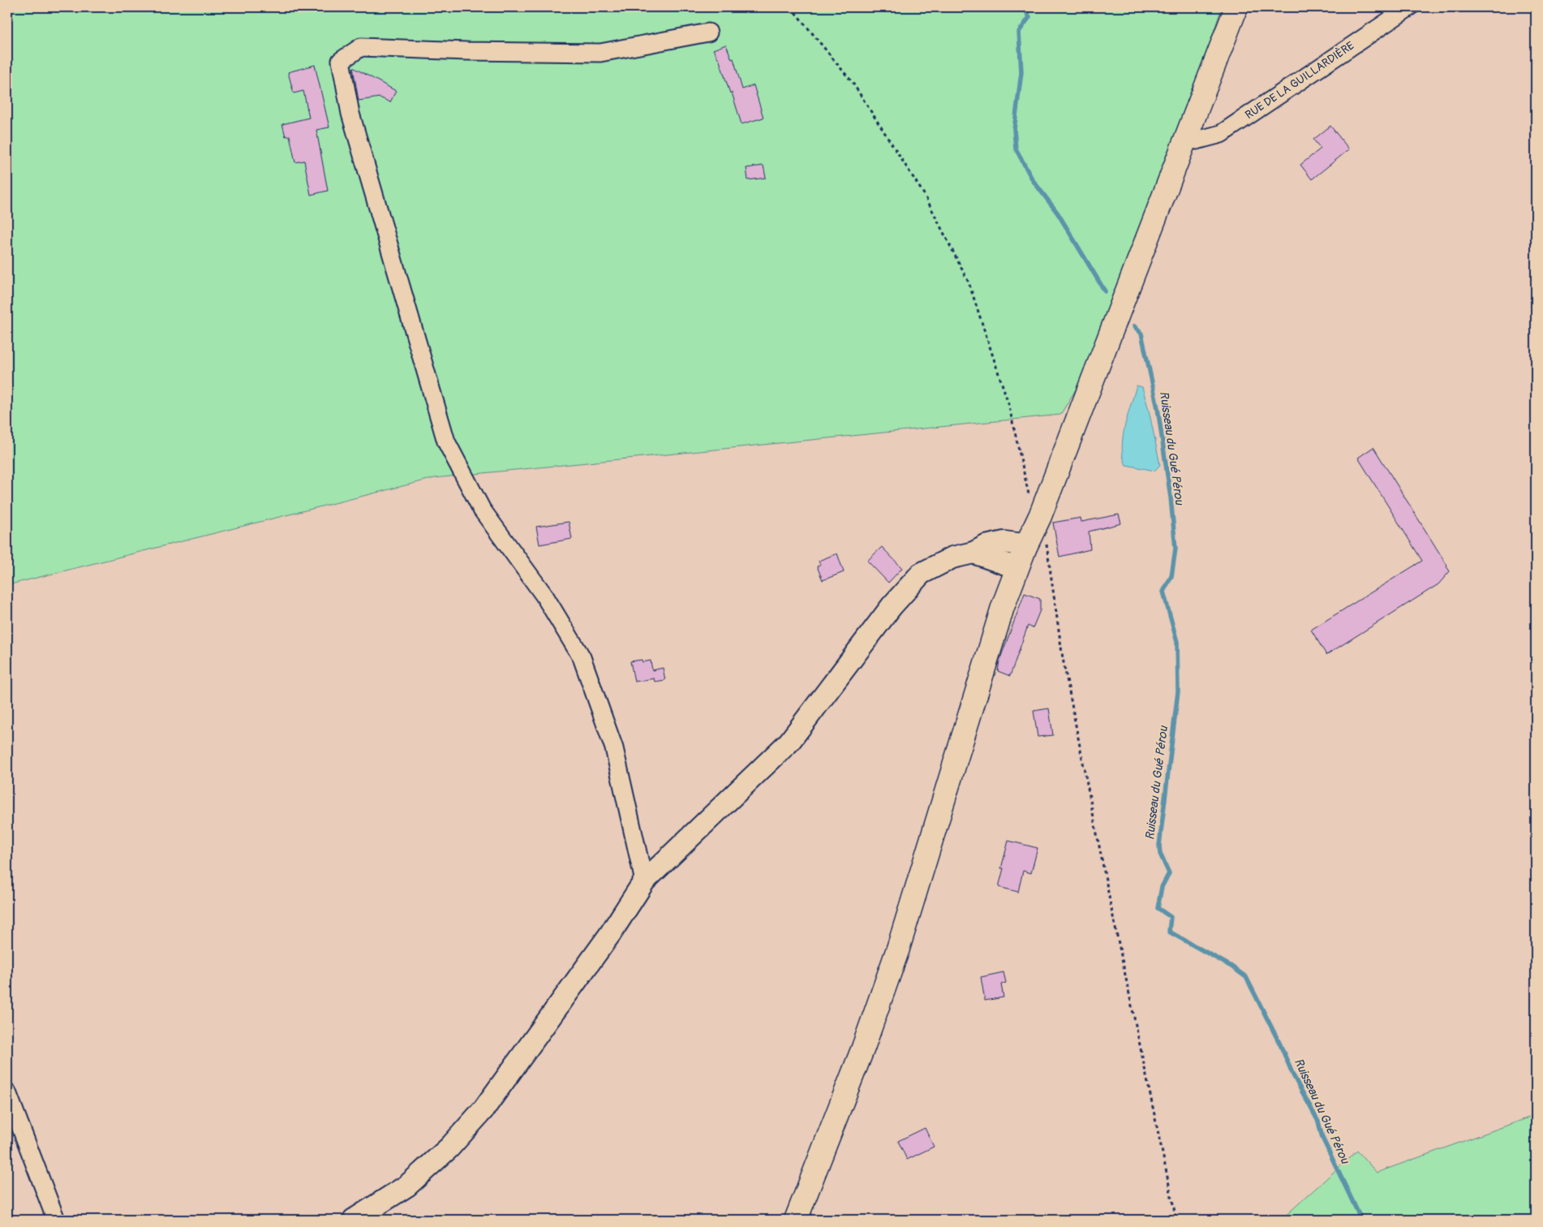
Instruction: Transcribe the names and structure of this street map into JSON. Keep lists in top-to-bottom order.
{
  "streets": {
    "street": ["RUE DE LA GUILLARDIÈRE"]
  },
  "water": ["Ruisseau du Gué Pérou"]
}
